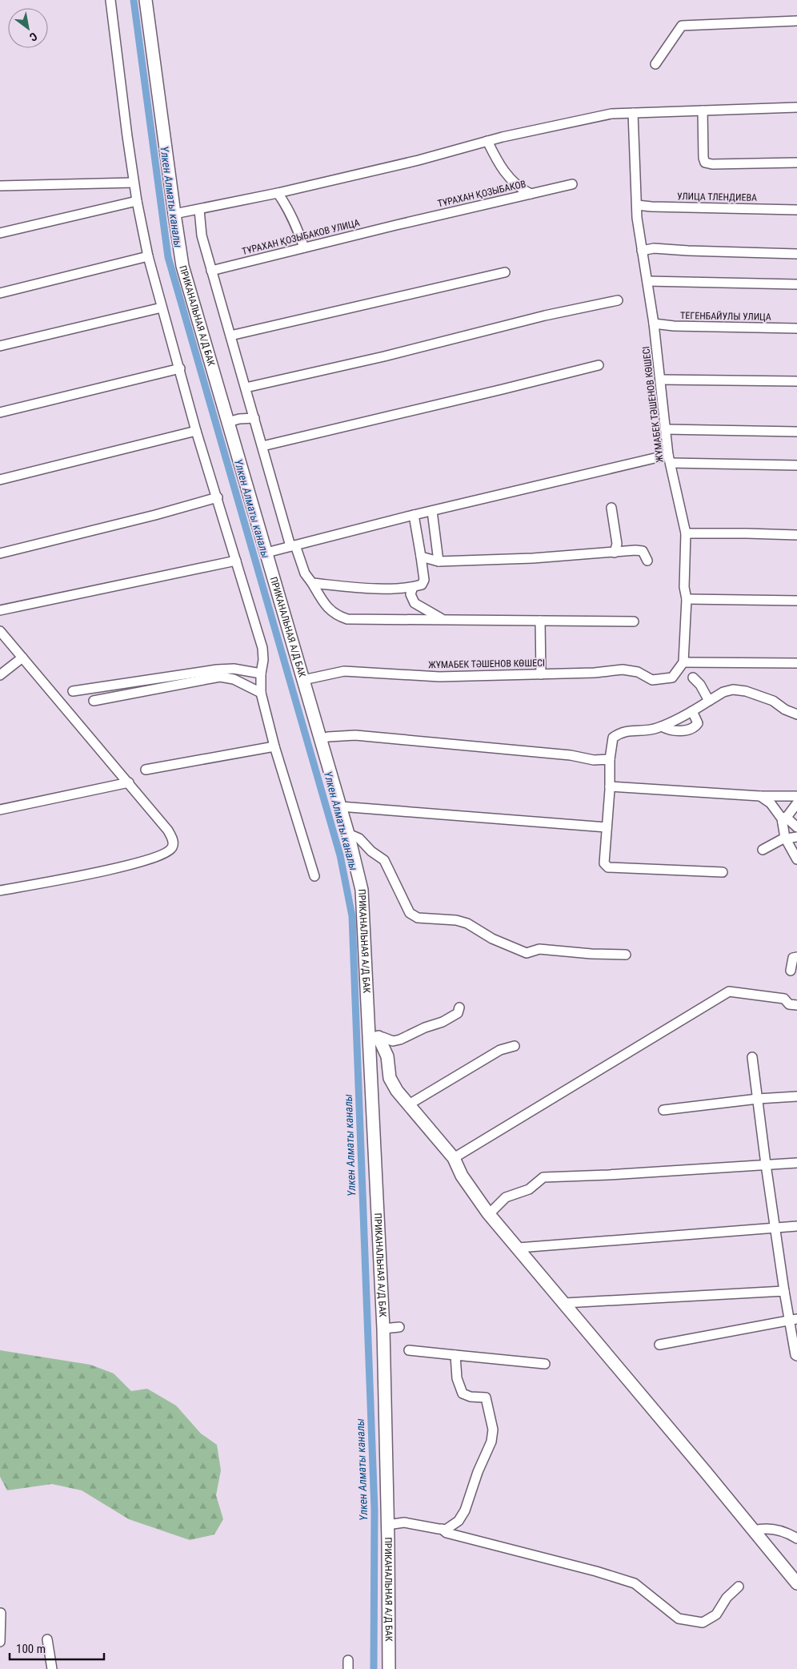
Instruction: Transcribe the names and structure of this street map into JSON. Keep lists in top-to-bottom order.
{
  "streets": {
    "main road": ["ПРИКАНАЛЬНАЯ А/Д БАК"],
    "street": [
      "ТҰРАХАН ҚОЗЫБАКОВ",
      "УЛИЦА ТЛЕНДИЕВА",
      "ТҰРАХАН ҚОЗЫБАКОВ УЛИЦА",
      "ТЕГЕНБАЙУЛЫ УЛИЦА",
      "ЖҰМАБЕК ТӘШЕНОВ КӨШЕСІ"
    ]
  },
  "crossings": [
    ["ТҰРАХАН ҚОЗЫБАКОВ", "ТҰРАХАН ҚОЗЫБАКОВ УЛИЦА"],
    ["УЛИЦА ТЛЕНДИЕВА", "ЖҰМАБЕК ТӘШЕНОВ КӨШЕСІ"],
    ["ПРИКАНАЛЬНАЯ А/Д БАК", "ЖҰМАБЕК ТӘШЕНОВ КӨШЕСІ"],
    ["ТЕГЕНБАЙУЛЫ УЛИЦА", "ЖҰМАБЕК ТӘШЕНОВ КӨШЕСІ"]
  ],
  "water": ["Үлкен Алматы каналы"],
  "scale_bar": "100 m",
  "north": "bottom right"
}
